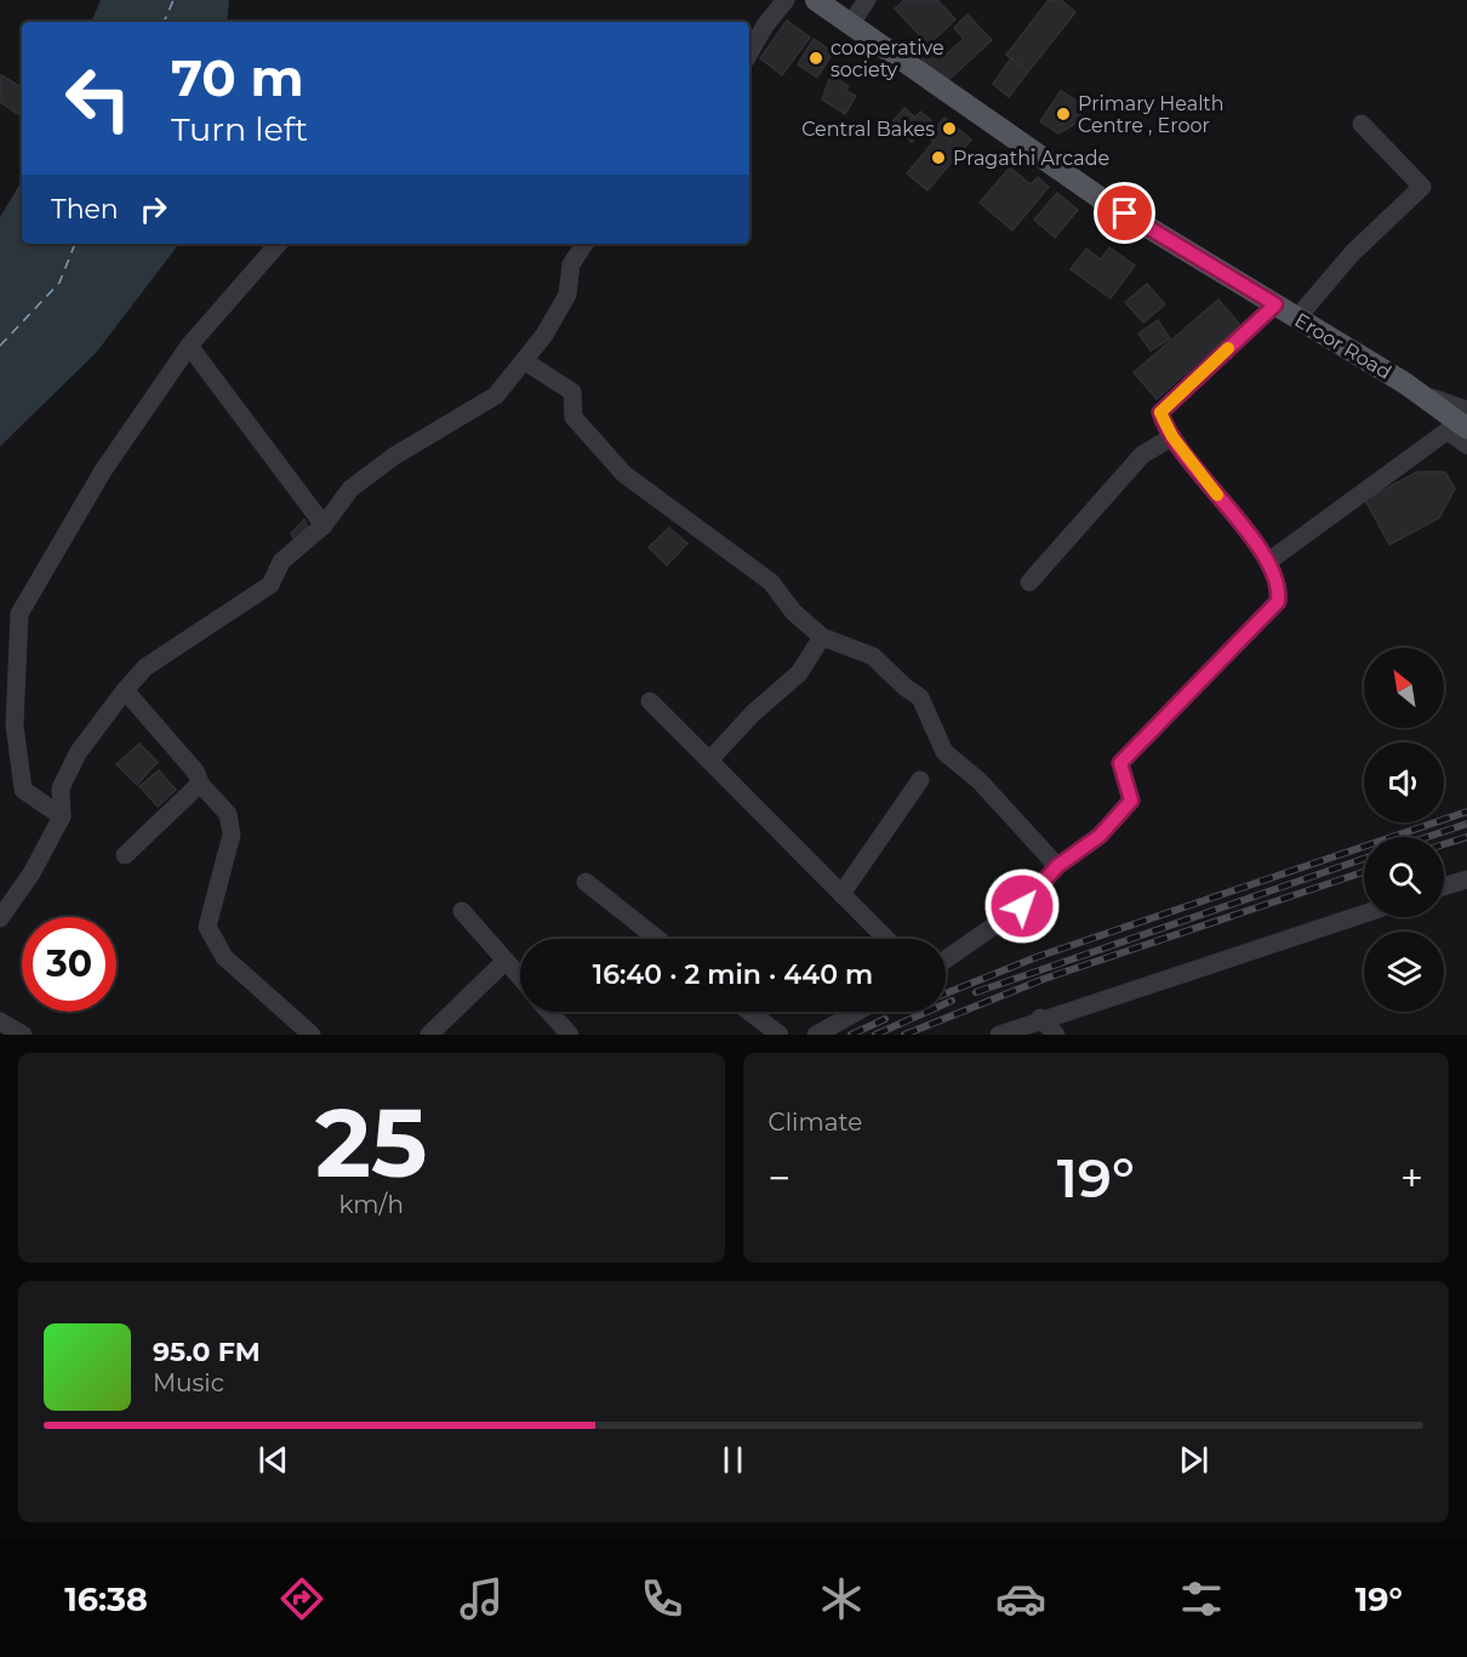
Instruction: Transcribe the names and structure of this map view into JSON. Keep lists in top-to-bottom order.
{
  "streets": {
    "main road": ["Eroor Road"]
  },
  "places": [
    "cooperative society",
    "Primary Health Centre , Eroor",
    "Central Bakes",
    "Pragathi Arcade"
  ],
  "north": "top left",
  "page": {
    "turn": ["70 m", "Turn left"],
    "then": "Then",
    "limit": "30",
    "trip": "16:40 · 2 min · 440 m",
    "tile": [
      ["25", "km/h"],
      "Climate"
    ],
    "heat": ["−", "19°", "+"],
    "song": ["95.0 FM", "Music"],
    "tabs": ["16:38", "19°"]
  }
}
